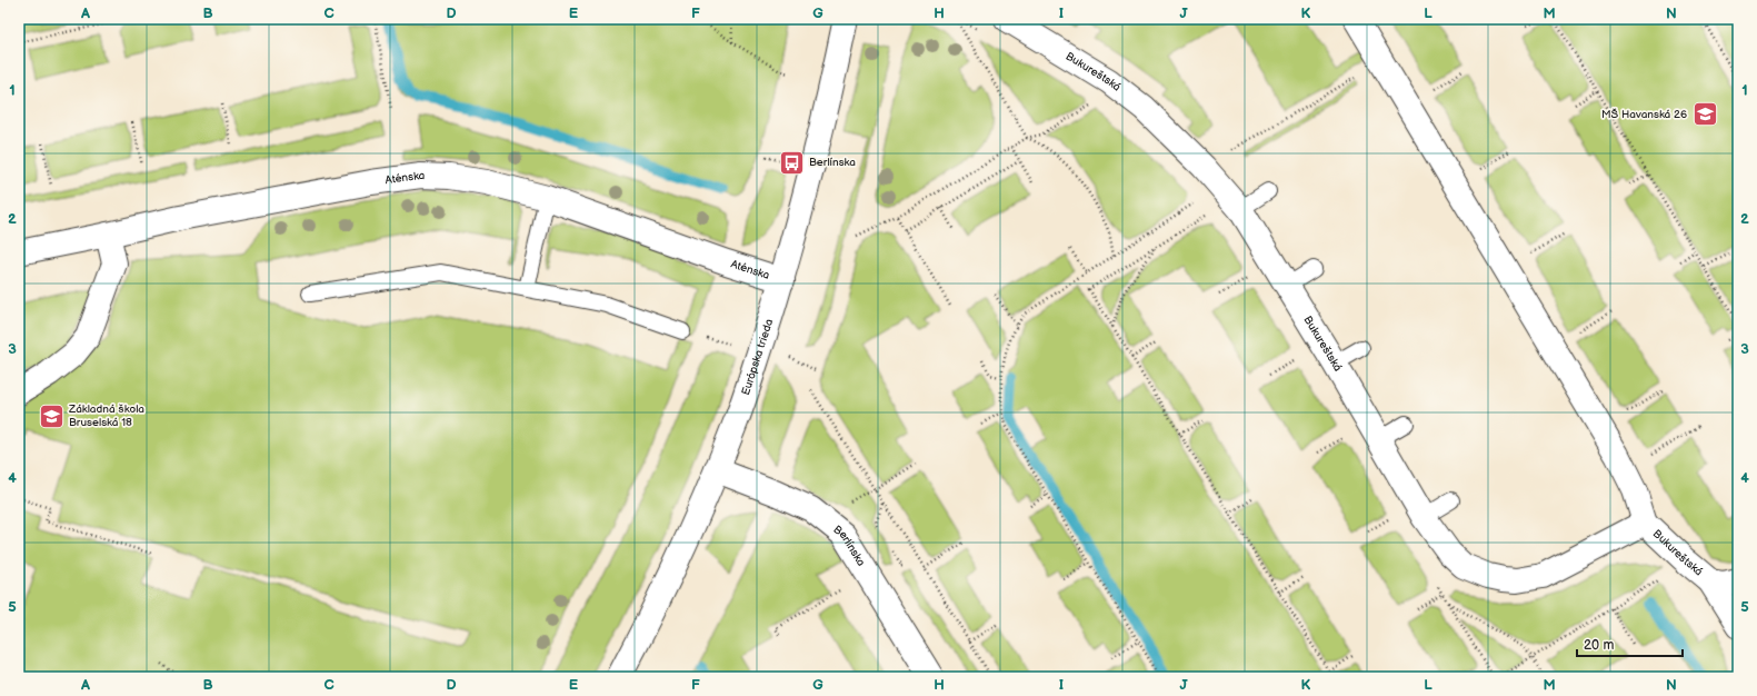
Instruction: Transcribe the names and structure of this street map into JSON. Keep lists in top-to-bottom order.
{
  "streets": {
    "street": [
      "Bukureštská",
      "Aténska",
      "Európska trieda",
      "Berlínska"
    ]
  },
  "crossings": [
    ["Aténska", "Európska trieda"],
    ["Európska trieda", "Berlínska"]
  ],
  "places": {
    "school or university": ["MŠ Havanská 26", "Základná škola Bruselská 18"],
    "bus stop": ["Berlínska"]
  },
  "scale_bar": "20 m",
  "grid": {
    "columns": [
      "A",
      "B",
      "C",
      "D",
      "E",
      "F",
      "G",
      "H",
      "I",
      "J",
      "K",
      "L",
      "M",
      "N"
    ],
    "rows": [
      "1",
      "2",
      "3",
      "4",
      "5"
    ]
  }
}
